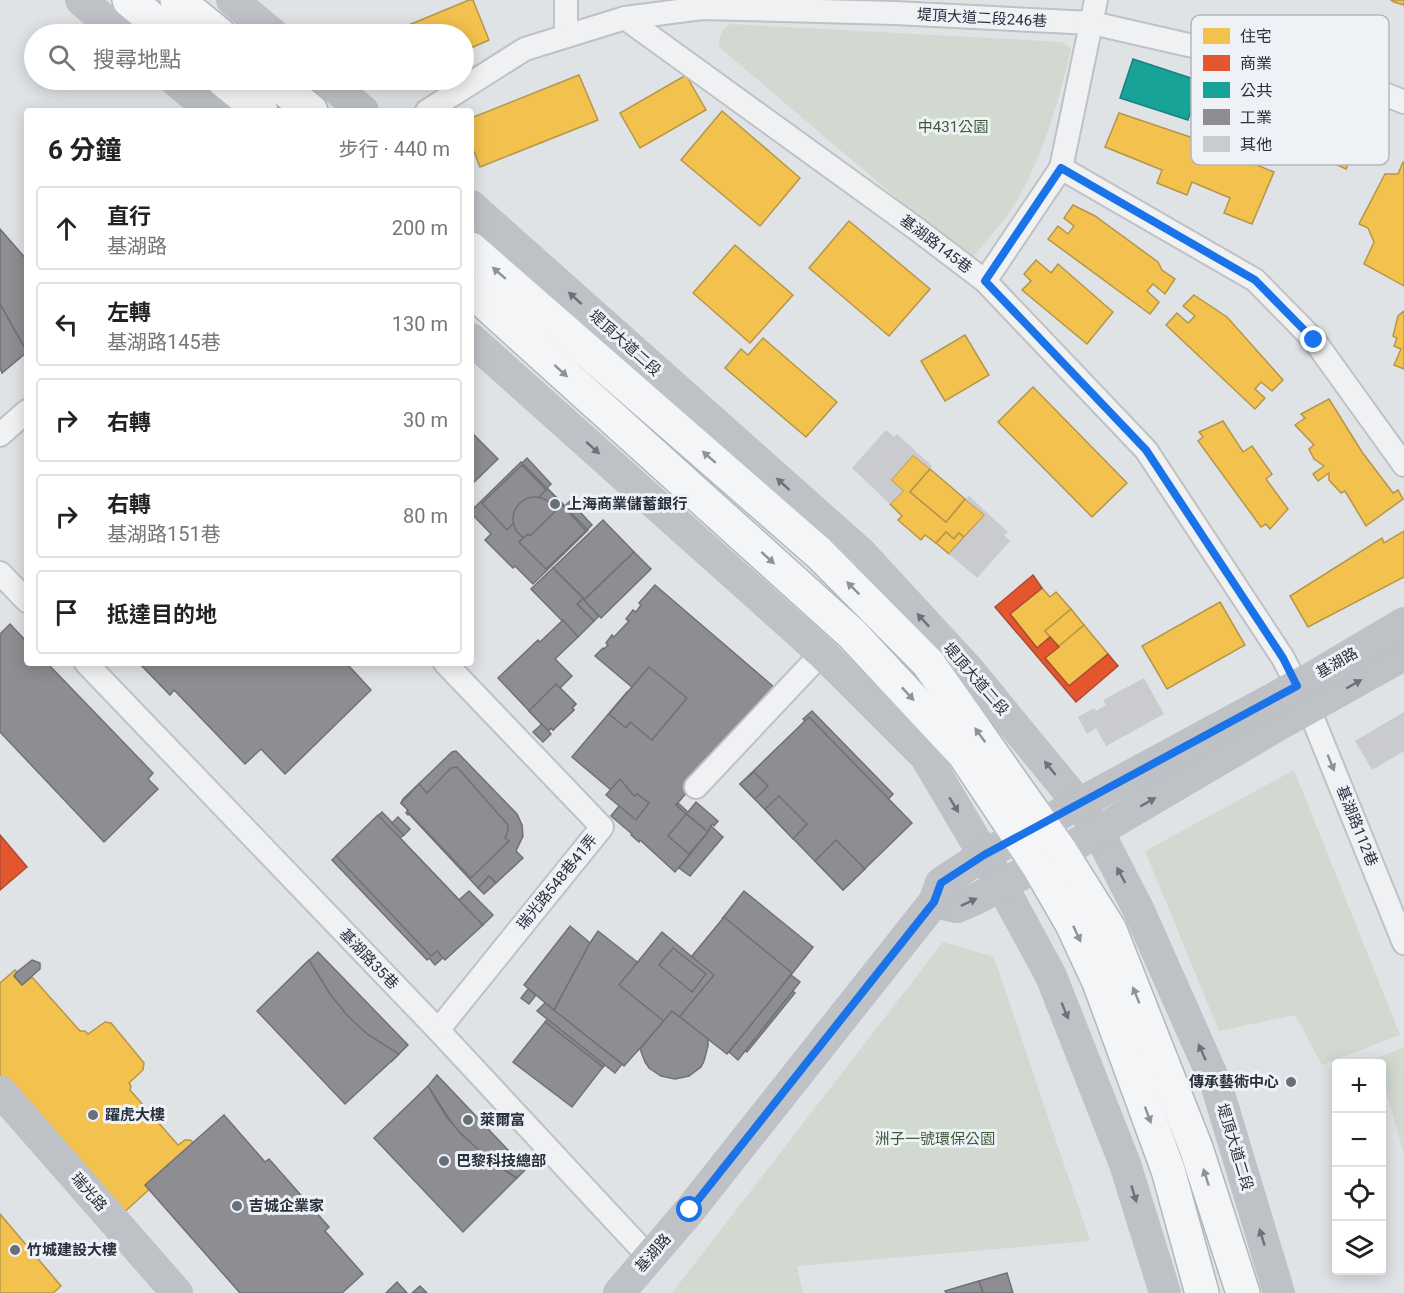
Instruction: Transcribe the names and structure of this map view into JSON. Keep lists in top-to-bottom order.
{
  "streets": {
    "highway": ["堤頂大道二段"],
    "street": [
      "堤頂大道二段246巷",
      "基湖路145巷",
      "基湖路",
      "基湖路112巷",
      "瑞光路548巷41弄",
      "基湖路35巷",
      "瑞光路"
    ]
  },
  "crossings": [
    ["堤頂大道二段246巷", "基湖路145巷"],
    ["基湖路145巷", "基湖路"],
    ["基湖路145巷", "基湖路112巷"],
    ["堤頂大道二段", "基湖路"],
    ["基湖路", "基湖路112巷"],
    ["基湖路", "基湖路35巷"],
    ["瑞光路548巷41弄", "基湖路35巷"]
  ],
  "one_way": ["基湖路112巷"],
  "parks": ["中431公園", "洲子一號環保公園"],
  "places": [
    "上海商業儲蓄銀行",
    "傳承藝術中心",
    "躍虎大樓",
    "萊爾富",
    "巴黎科技總部",
    "吉城企業家",
    "竹城建設大樓"
  ],
  "legend": [
    "住宅",
    "商業",
    "公共",
    "工業",
    "其他"
  ],
  "page": {
    "search": "搜尋地點",
    "heading": ["6 分鐘", "步行 · 440 m"],
    "list": [
      ["直行", "基湖路", "200 m"],
      ["左轉", "基湖路145巷", "130 m"],
      ["右轉", "30 m"],
      ["右轉", "基湖路151巷", "80 m"],
      "抵達目的地"
    ],
    "map_buttons": ["+", "−"]
  }
}
